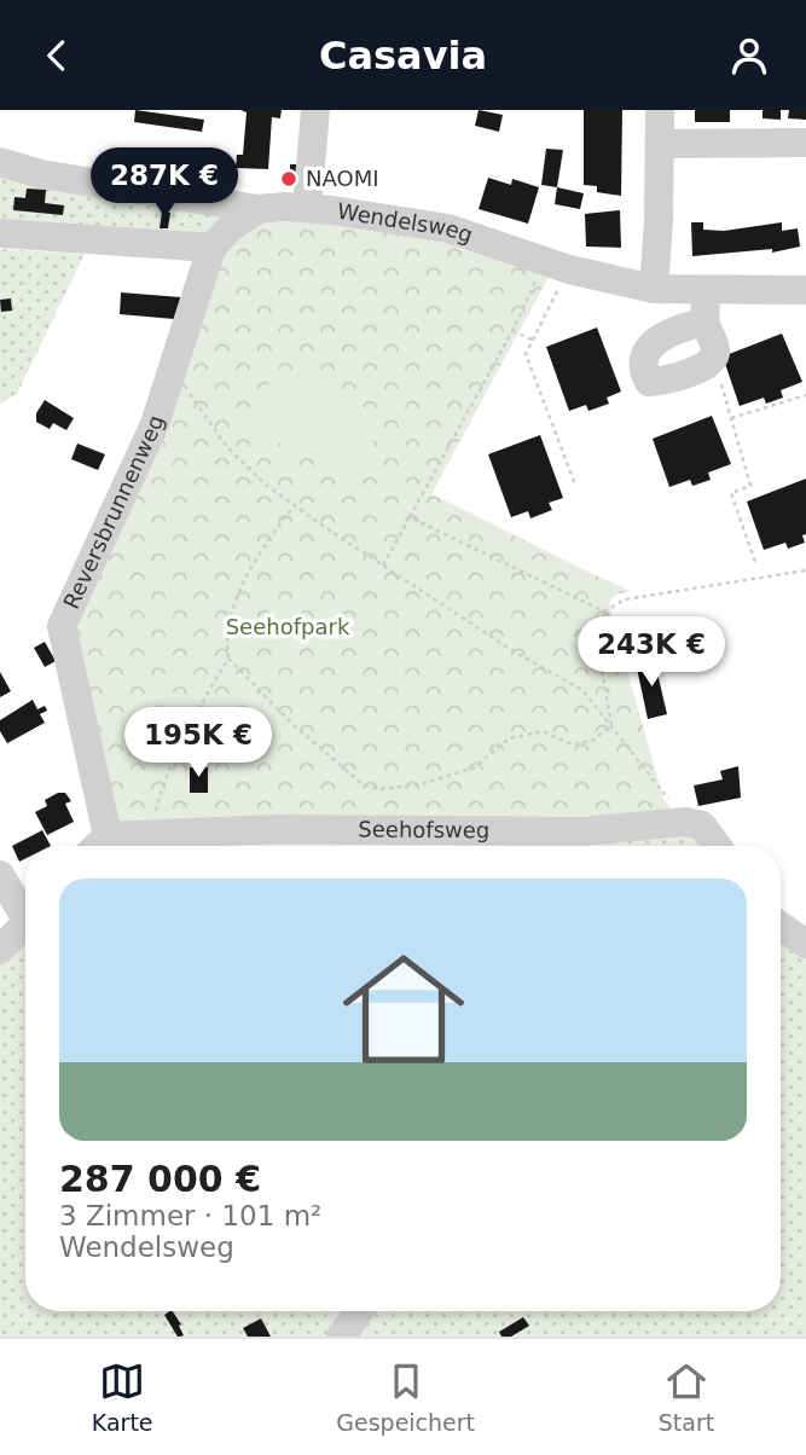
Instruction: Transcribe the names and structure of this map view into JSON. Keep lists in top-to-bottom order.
{
  "streets": {
    "street": ["Wendelsweg", "Reversbrunnenweg", "Seehofsweg"]
  },
  "crossings": [
    ["Wendelsweg", "Reversbrunnenweg"]
  ],
  "parks": ["Seehofpark"],
  "places": ["NAOMI"],
  "page": {
    "header": "Casavia",
    "price": ["287K €", "243K €", "195K €"],
    "list": [
      {
        "name": "287 000 €",
        "note": "3 Zimmer · 101 m² · Wendelsweg"
      }
    ],
    "tabs": ["Karte", "Gespeichert", "Start"]
  }
}
